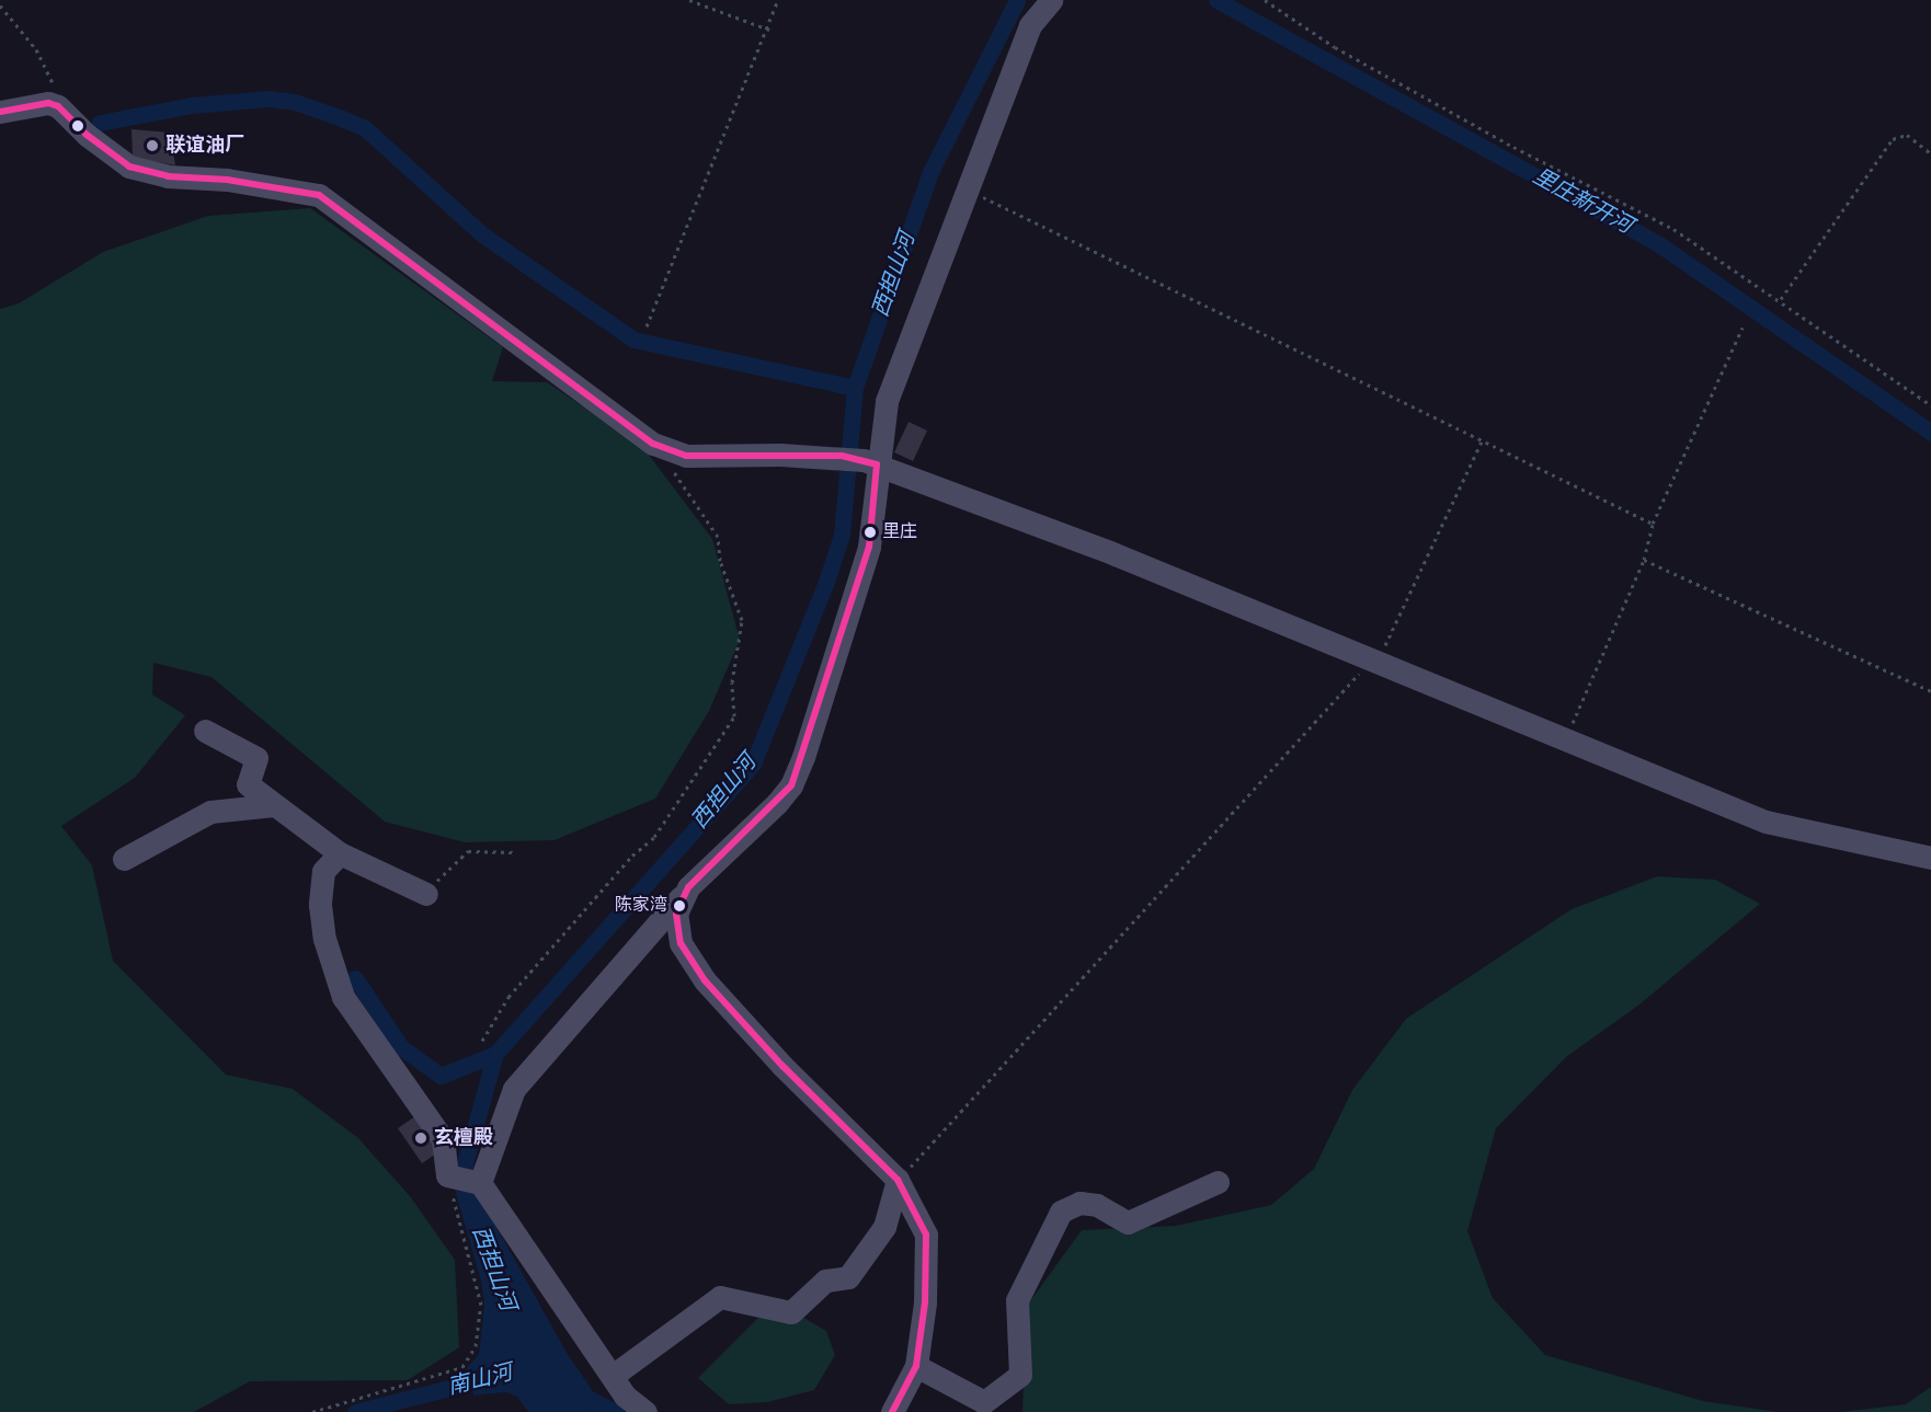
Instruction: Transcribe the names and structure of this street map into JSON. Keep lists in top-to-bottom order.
{
  "water": ["里庄新开河", "西担山河", "南山河"],
  "places": [
    "联谊油厂",
    "里庄",
    "陈家湾",
    "玄檀殿"
  ]
}
